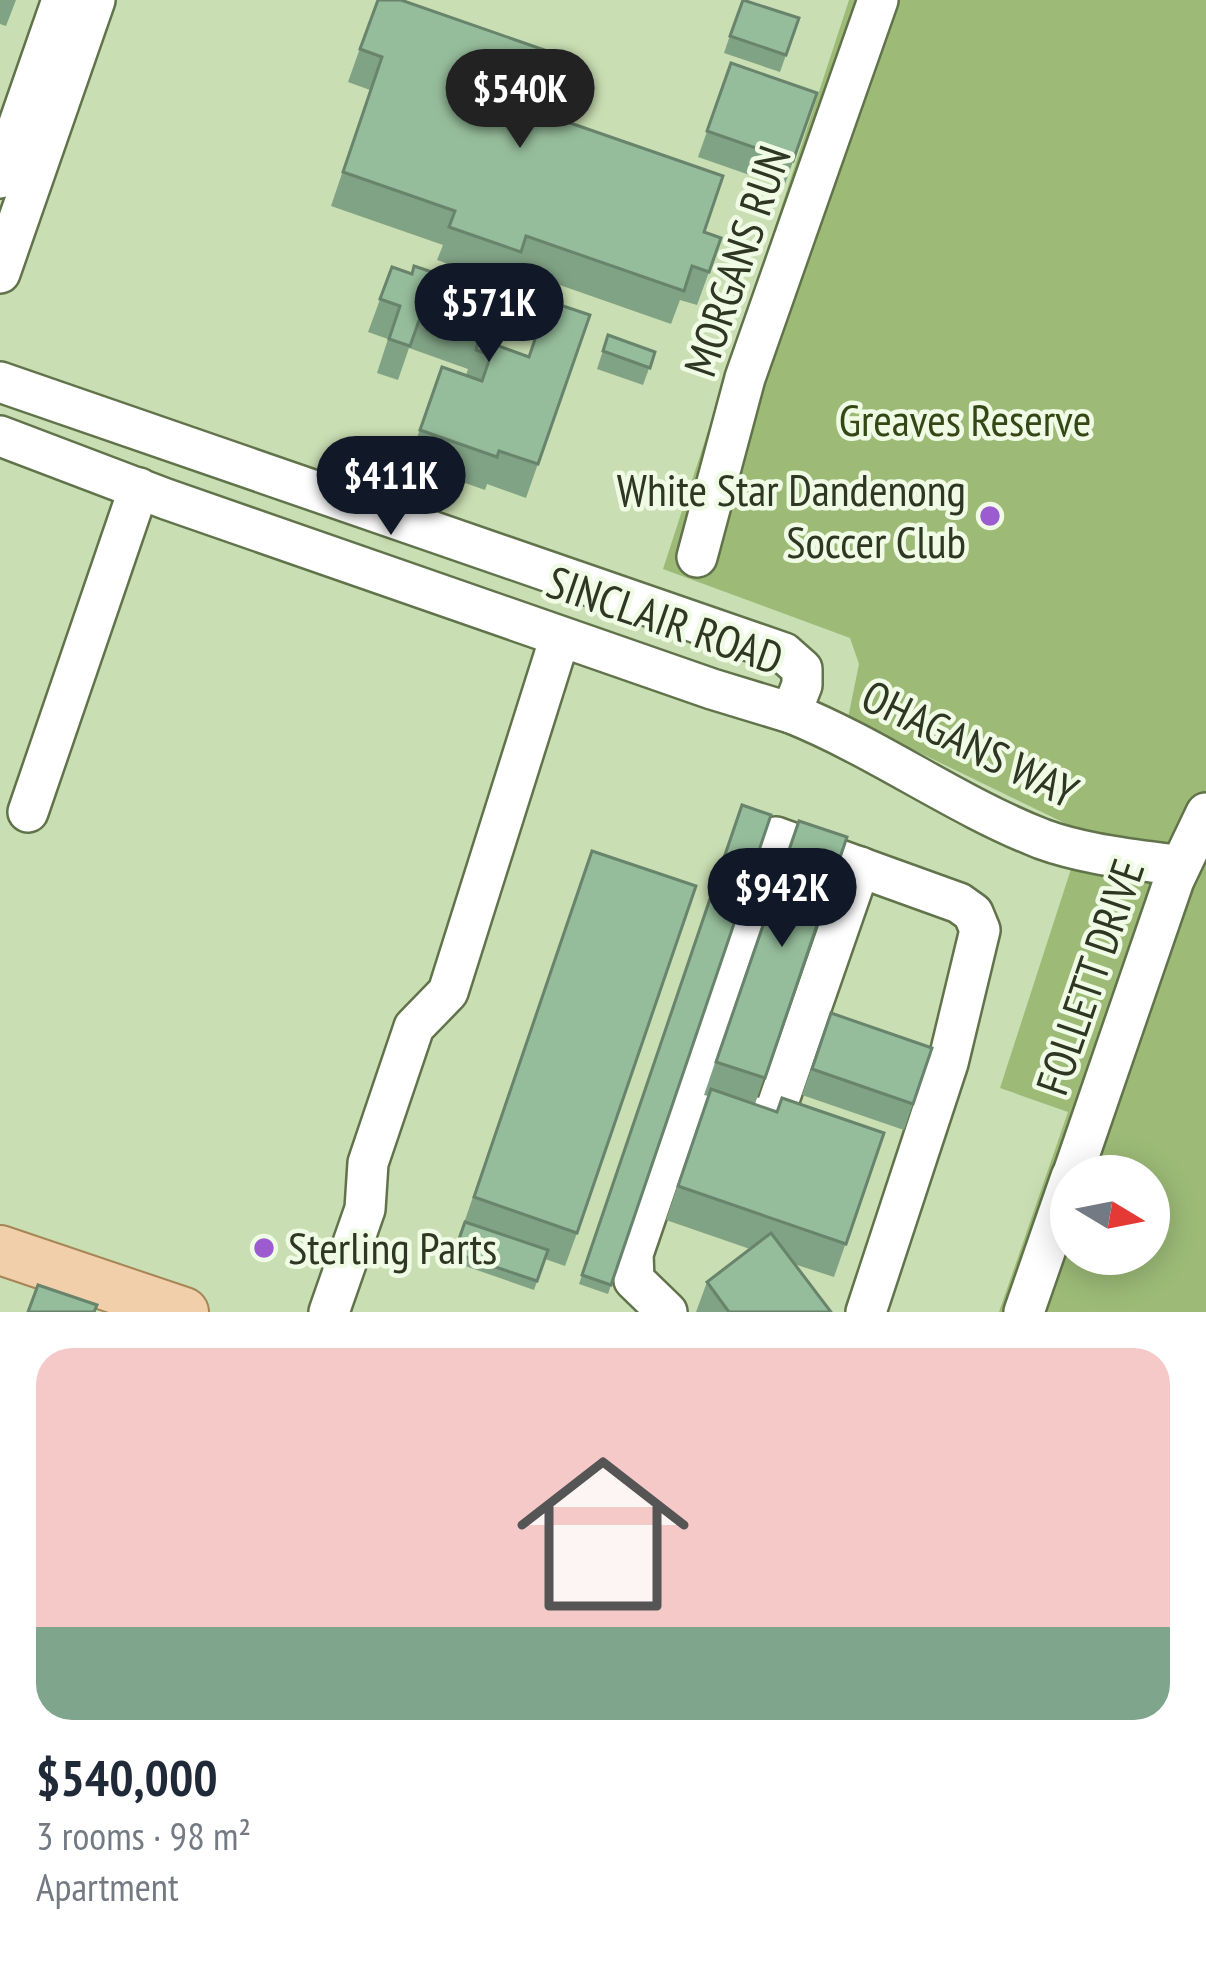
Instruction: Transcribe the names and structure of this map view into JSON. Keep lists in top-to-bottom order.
{
  "streets": {
    "street": [
      "MORGANS RUN",
      "SINCLAIR ROAD",
      "OHAGANS WAY",
      "FOLLETT DRIVE"
    ]
  },
  "crossings": [
    ["SINCLAIR ROAD", "OHAGANS WAY"],
    ["OHAGANS WAY", "FOLLETT DRIVE"]
  ],
  "parks": ["Greaves Reserve"],
  "places": ["White Star Dandenong Soccer Club", "Sterling Parts"],
  "north": "right",
  "page": {
    "price": [
      "$540K",
      "$571K",
      "$411K",
      "$942K"
    ],
    "list": [
      {
        "name": "$540,000",
        "note": "3 rooms · 98 m² · Apartment"
      }
    ]
  }
}
